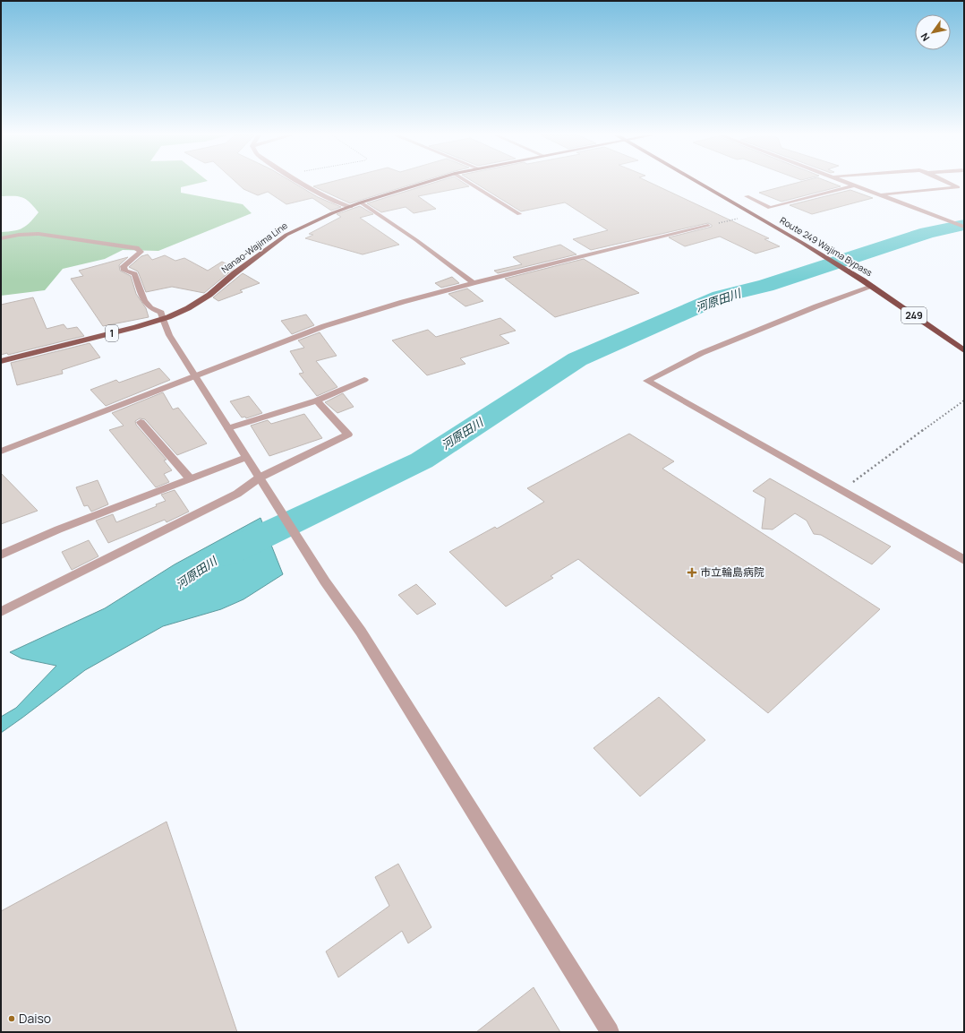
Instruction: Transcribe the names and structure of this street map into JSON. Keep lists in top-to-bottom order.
{
  "streets": {
    "highway": ["Route 249 Wajima Bypass", "249"],
    "main road": ["Nanao-Wajima Line", "1"]
  },
  "water": ["河原田川"],
  "places": {
    "health": ["市立輪島病院"],
    "other": ["Daiso"]
  },
  "north": "bottom left"
}
